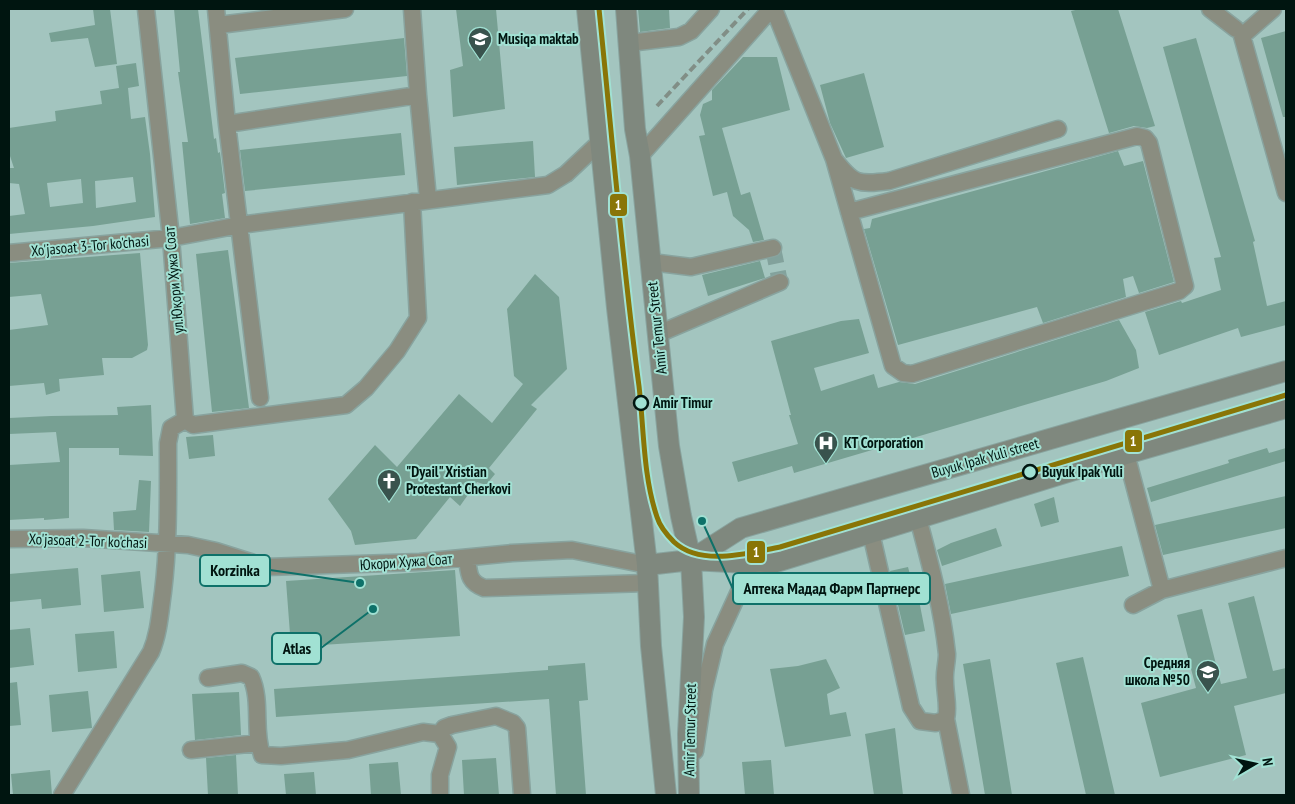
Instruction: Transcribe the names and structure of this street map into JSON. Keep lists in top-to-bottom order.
{
  "streets": {
    "main road": ["Amir Temur Street", "Buyuk Ipak Yuli street"],
    "street": [
      "Xo'jasoat 3-Tor ko'chasi",
      "ул.Юқори Хужа Соат",
      "Xo'jasoat 2-Tor ko'chasi",
      "Юкори Хужа Соат"
    ]
  },
  "crossings": [
    ["Xo'jasoat 3-Tor ko'chasi", "ул.Юқори Хужа Соат"],
    ["Xo'jasoat 3-Tor ko'chasi", "Amir Temur Street"],
    ["Amir Temur Street", "Buyuk Ipak Yuli street"],
    ["Amir Temur Street", "Юкори Хужа Соат"],
    ["Buyuk Ipak Yuli street", "Юкори Хужа Соат"],
    ["Xo'jasoat 2-Tor ko'chasi", "Юкори Хужа Соат"]
  ],
  "places": {
    "school or university": ["Musiqa maktab", "Средняя школа №50"],
    "other": [
      "Amir Timur",
      "Buyuk Ipak Yuli",
      "Аптека Мадад Фарм Партнерс",
      "Korzinka",
      "Atlas"
    ],
    "hospital": ["KT Corporation"],
    "church": ["\"Dyail\" Xristian Protestant Cherkovi"]
  },
  "lines": ["transit line 1"],
  "north": "right"
}
